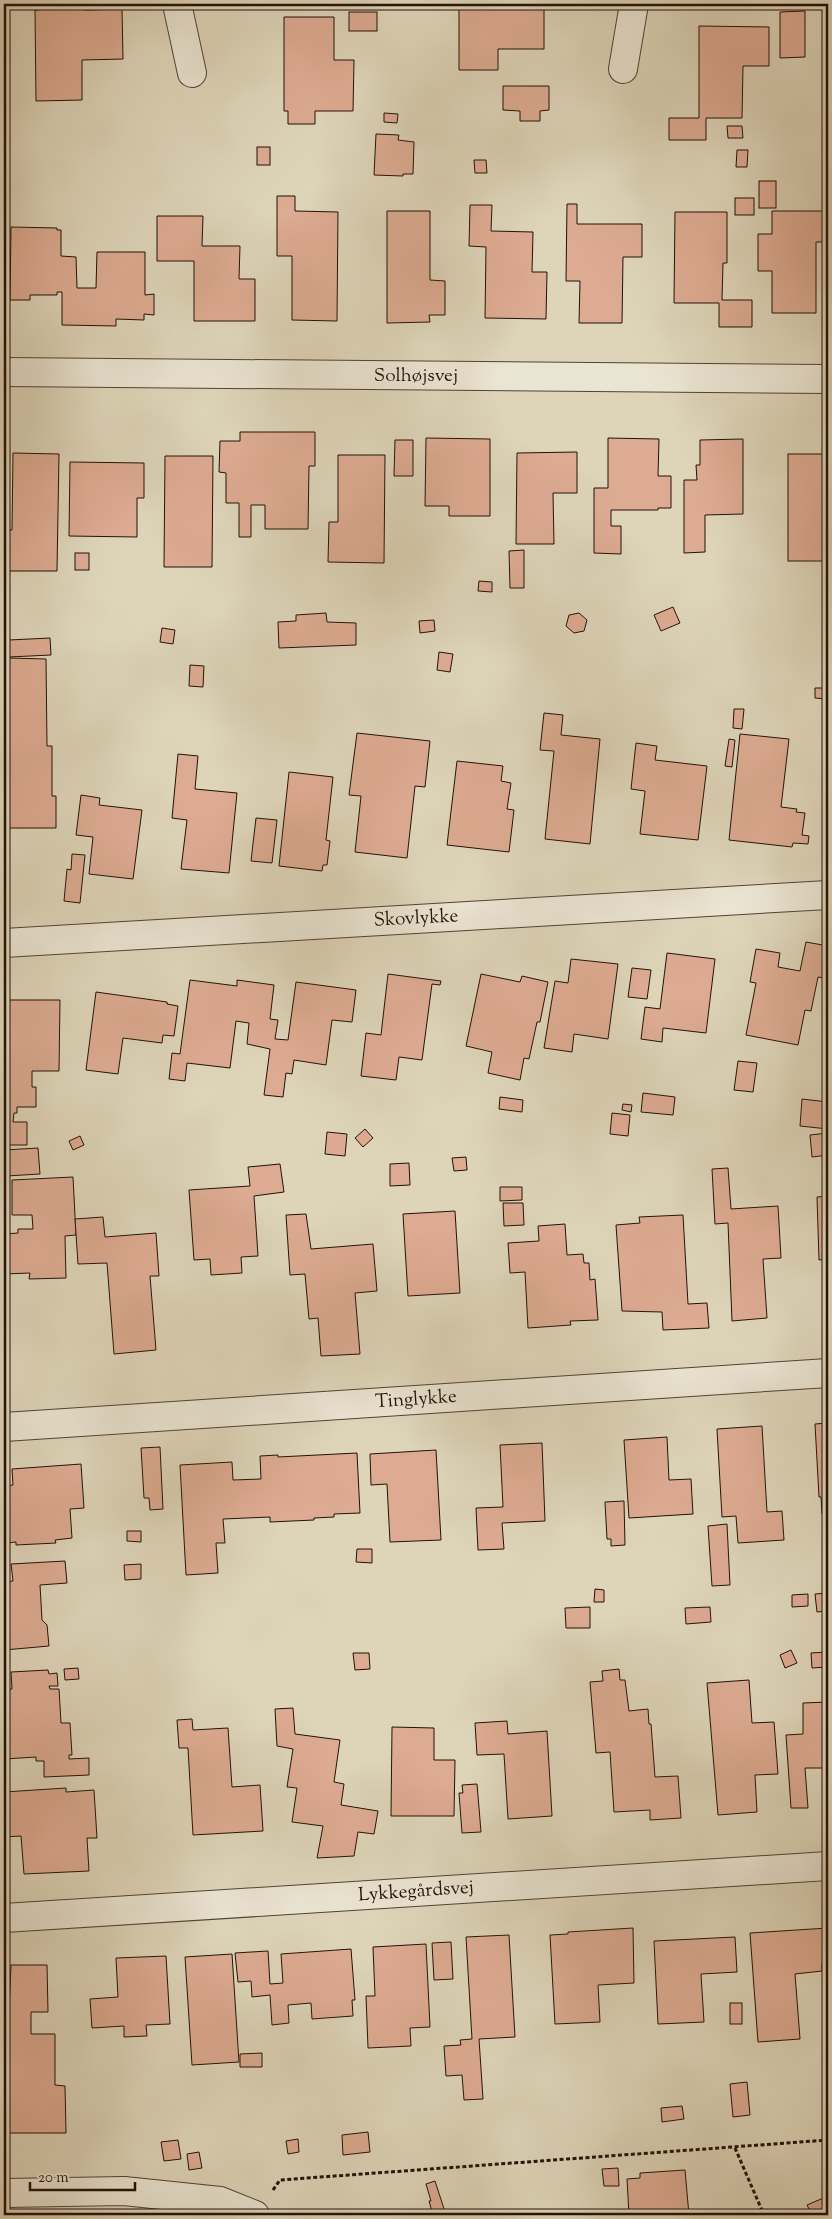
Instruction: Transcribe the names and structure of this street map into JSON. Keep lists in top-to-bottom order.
{
  "streets": {
    "street": [
      "Solhøjsvej",
      "Skovlykke",
      "Tinglykke",
      "Lykkegårdsvej"
    ]
  },
  "scale_bar": "20 m"
}
